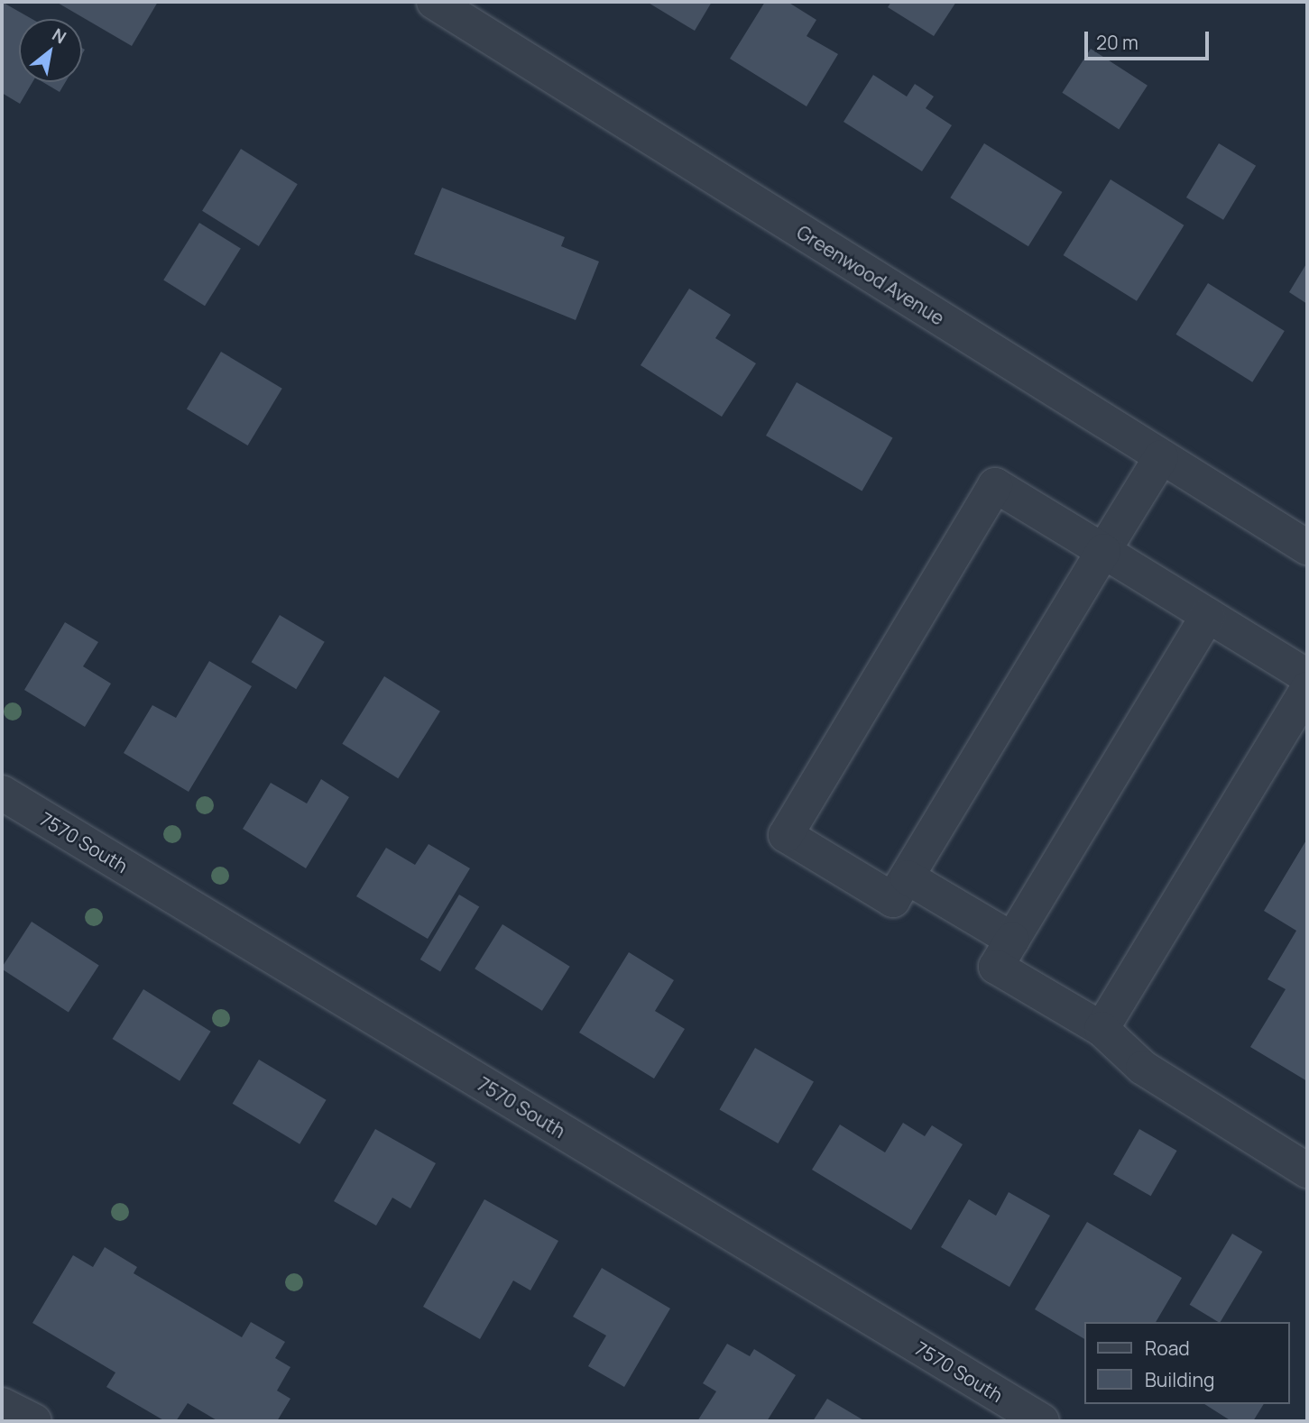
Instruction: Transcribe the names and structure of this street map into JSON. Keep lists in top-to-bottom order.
{
  "streets": {
    "street": ["Greenwood Avenue", "7570 South"]
  },
  "legend": ["Road", "Building"],
  "scale_bar": "20 m",
  "north": "top right"
}
